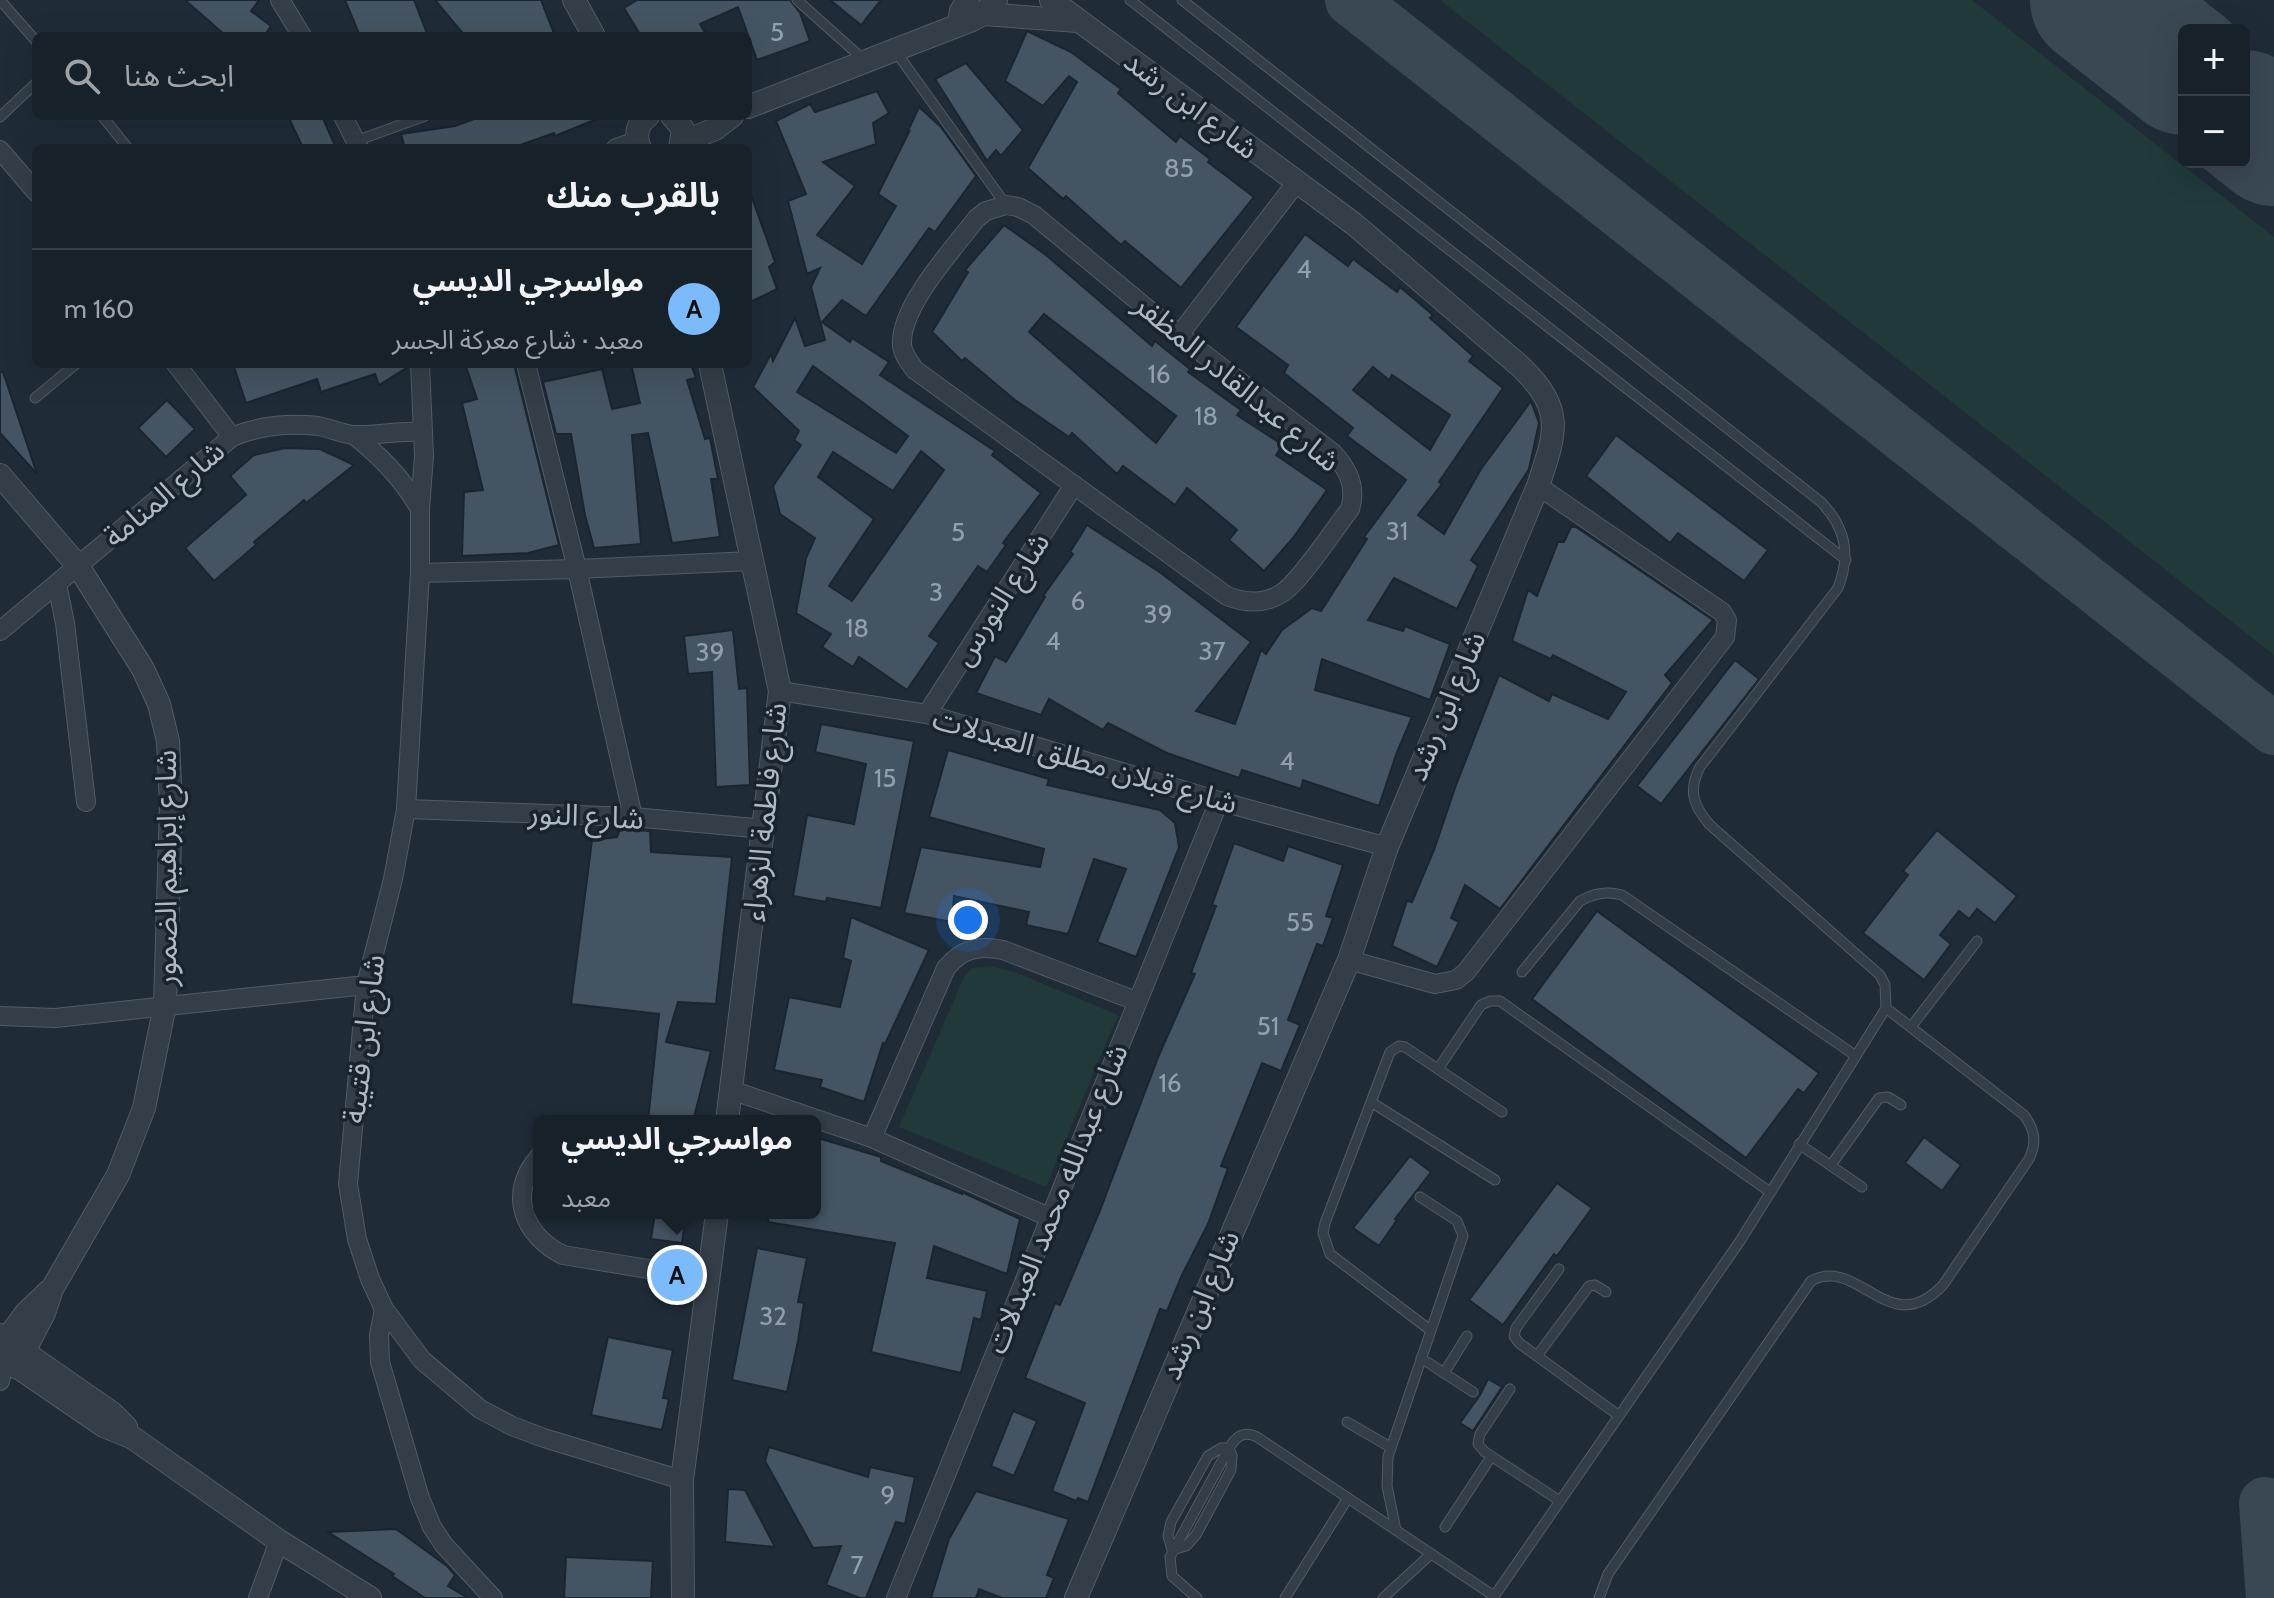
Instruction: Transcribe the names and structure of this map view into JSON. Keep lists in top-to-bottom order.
{
  "streets": {
    "street": [
      "شارع ابن رشد",
      "شارع عبدالقادر المظفر",
      "شارع المنامة",
      "شارع النورس",
      "شارع قبلان مطلق العبدلات",
      "شارع فاطمة الزهراء",
      "شارع النور",
      "شارع إبراهيم الضمور",
      "شارع ابن قتيبة",
      "شارع عبدالله محمد العبدلات"
    ]
  },
  "crossings": [
    ["شارع ابن رشد", "شارع قبلان مطلق العبدلات"],
    ["شارع عبدالقادر المظفر", "شارع النورس"],
    ["شارع المنامة", "شارع إبراهيم الضمور"],
    ["شارع المنامة", "شارع ابن قتيبة"],
    ["شارع النورس", "شارع قبلان مطلق العبدلات"],
    ["شارع قبلان مطلق العبدلات", "شارع فاطمة الزهراء"],
    ["شارع قبلان مطلق العبدلات", "شارع عبدالله محمد العبدلات"],
    ["شارع فاطمة الزهراء", "شارع النور"],
    ["شارع النور", "شارع ابن قتيبة"]
  ],
  "house_numbers": [
    "5",
    "85",
    "4",
    "16",
    "18",
    "31",
    "5",
    "3",
    "6",
    "39",
    "18",
    "4",
    "37",
    "39",
    "4",
    "15",
    "55",
    "51",
    "16",
    "32",
    "9",
    "7"
  ],
  "page": {
    "map_buttons": ["+", "−"],
    "search": "ابحث هنا",
    "heading": "بالقرب منك",
    "list": [
      {
        "mark": "A",
        "name": "مواسرجي الديسي",
        "note": "معبد · شارع معركة الجسر",
        "value": "160 m"
      }
    ],
    "popup": ["مواسرجي الديسي", "معبد"],
    "pins": "A"
  }
}
